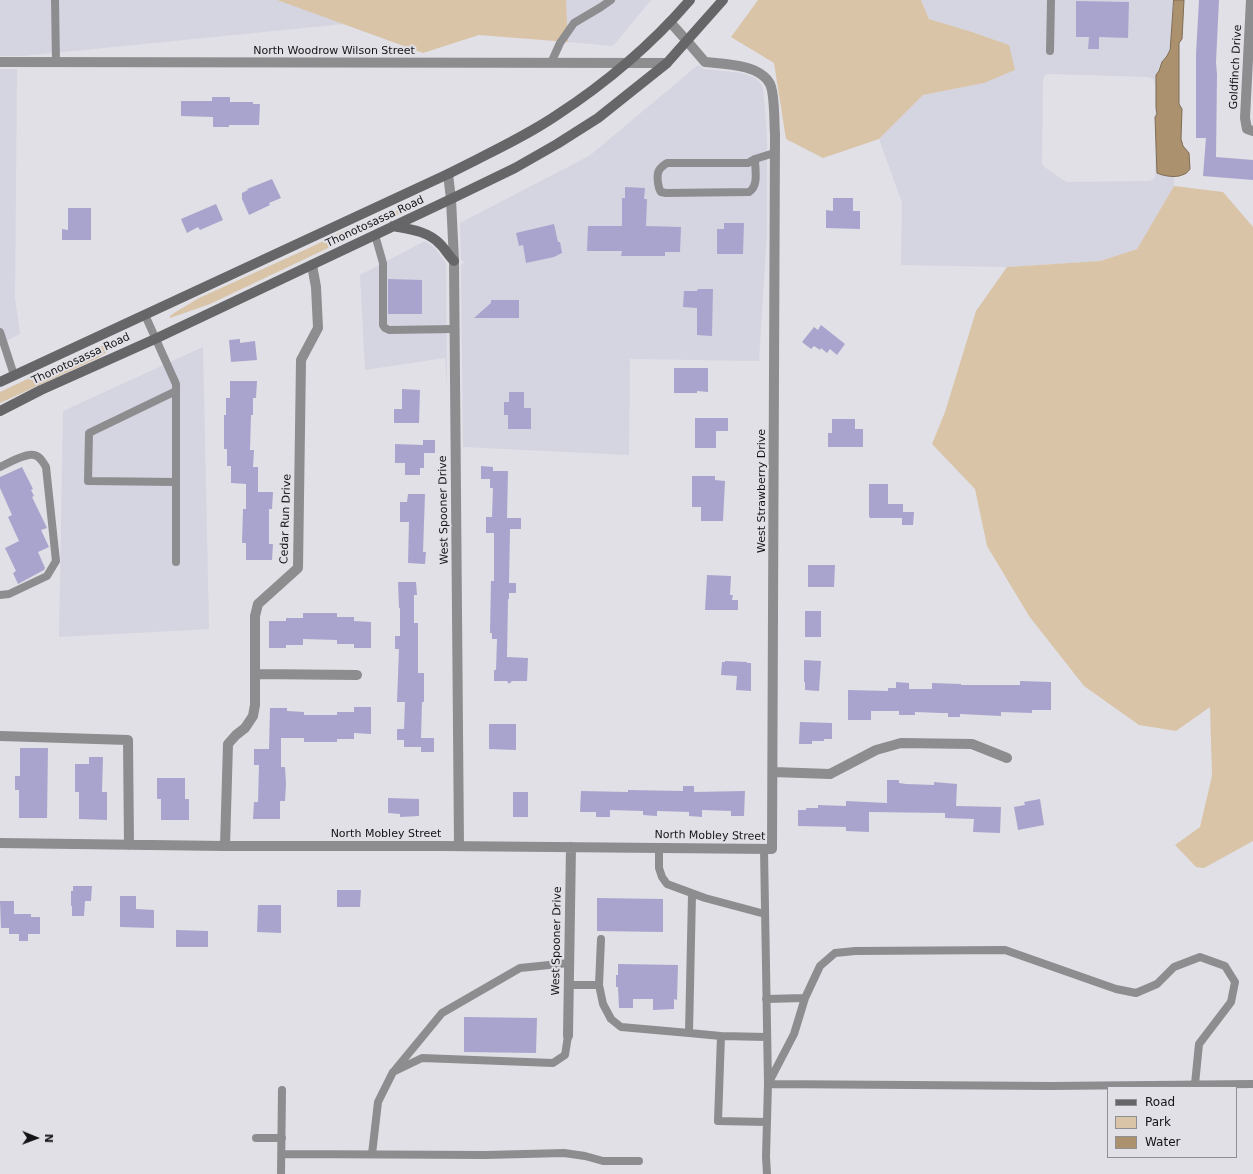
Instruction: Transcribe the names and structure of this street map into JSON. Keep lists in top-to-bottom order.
{
  "streets": {
    "main road": ["Thonotosassa Road"],
    "street": [
      "North Woodrow Wilson Street",
      "Goldfinch Drive",
      "West Strawberry Drive",
      "West Spooner Drive",
      "Cedar Run Drive",
      "North Mobley Street"
    ]
  },
  "crossings": [
    ["North Woodrow Wilson Street", "Thonotosassa Road"],
    ["Thonotosassa Road", "West Strawberry Drive"],
    ["Thonotosassa Road", "West Spooner Drive"],
    ["Thonotosassa Road", "Cedar Run Drive"],
    ["West Strawberry Drive", "North Mobley Street"],
    ["West Spooner Drive", "North Mobley Street"],
    ["Cedar Run Drive", "North Mobley Street"]
  ],
  "legend": ["Road", "Park", "Water"],
  "north": "right"
}
